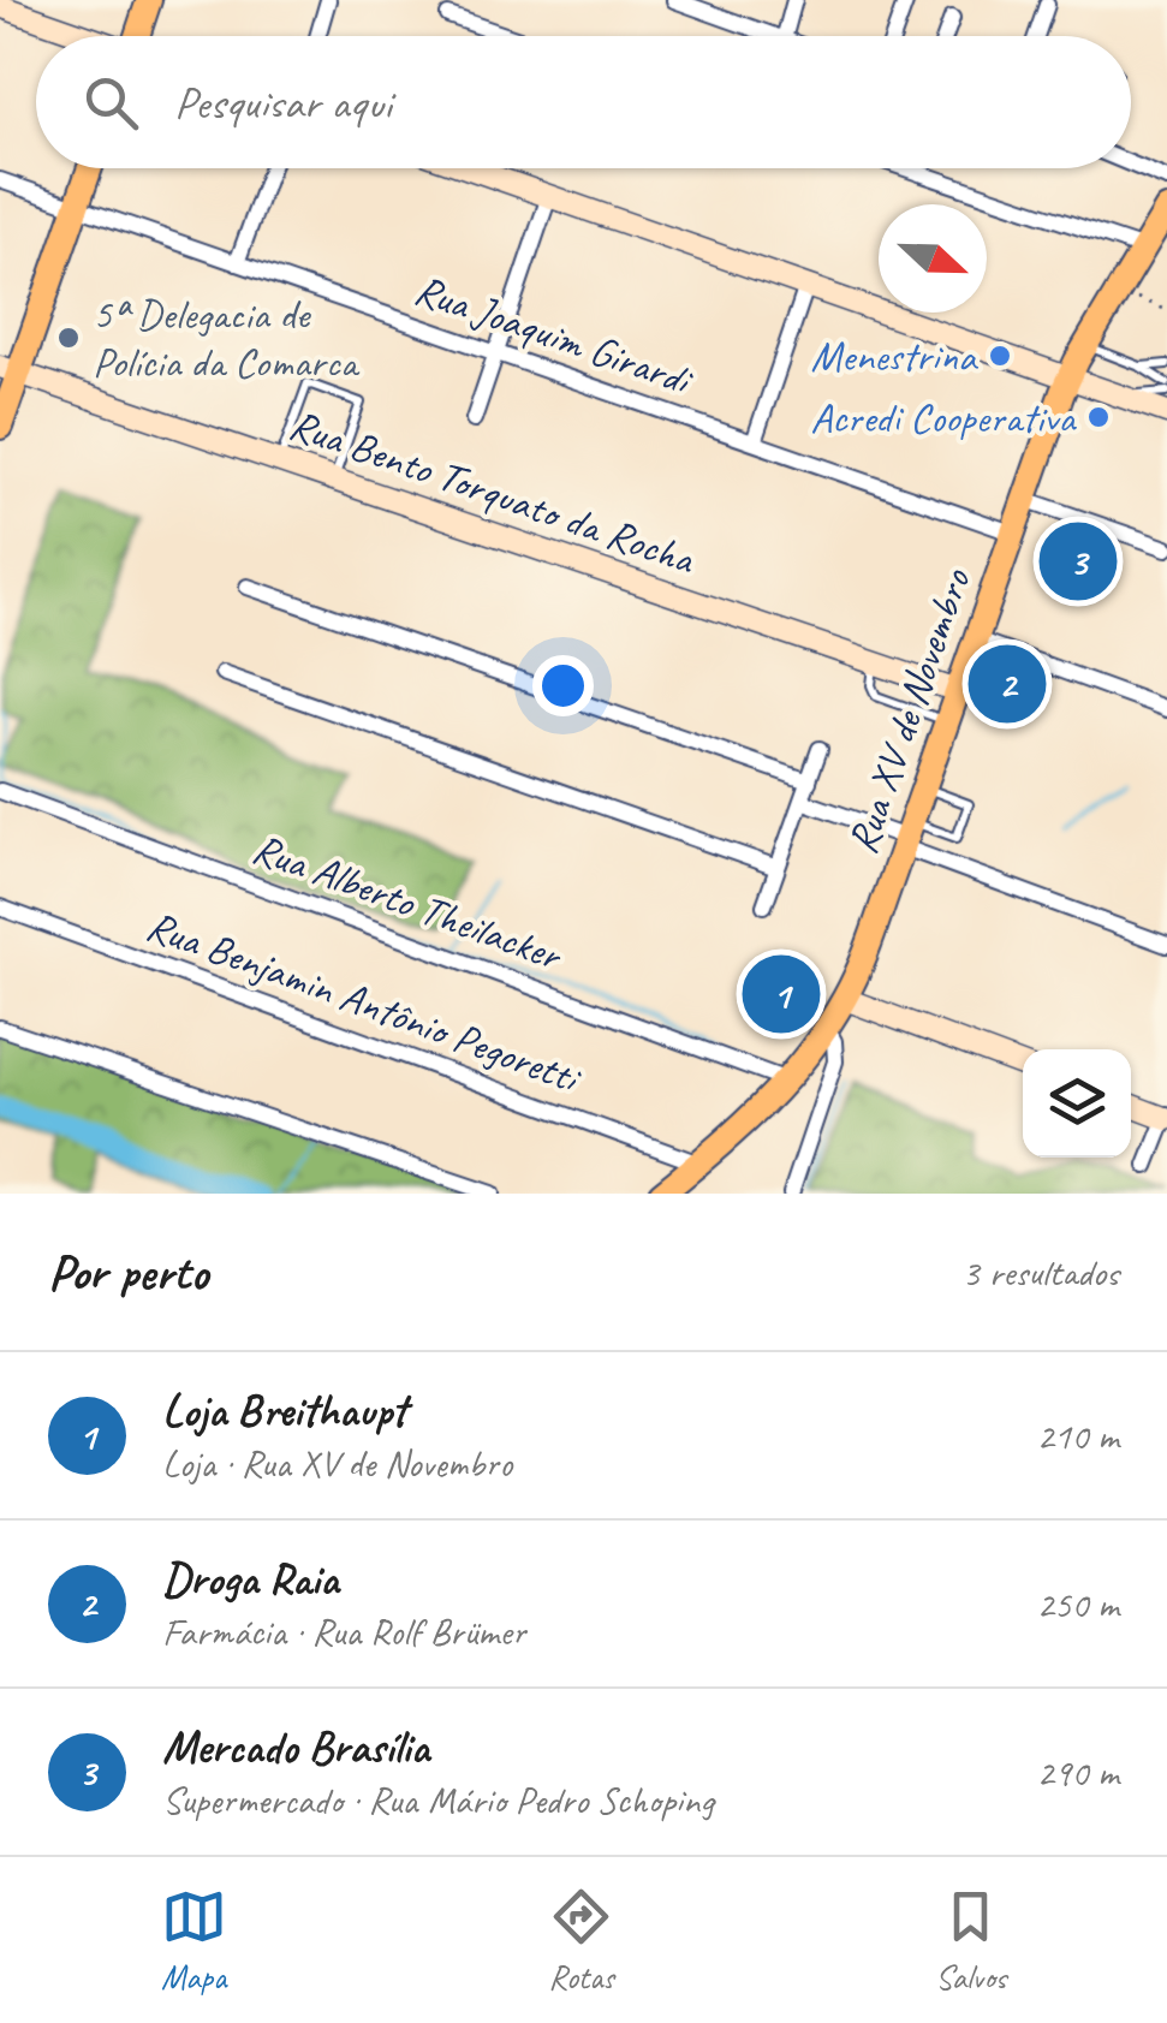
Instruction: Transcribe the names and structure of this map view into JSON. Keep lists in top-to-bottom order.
{
  "streets": {
    "main road": ["Rua XV de Novembro"],
    "street": [
      "Rua Joaquim Girardi",
      "Rua Bento Torquato da Rocha",
      "Rua Alberto Theilacker",
      "Rua Benjamin Antônio Pegoretti"
    ]
  },
  "crossings": [
    ["Rua Joaquim Girardi", "Rua XV de Novembro"],
    ["Rua Bento Torquato da Rocha", "Rua XV de Novembro"],
    ["Rua XV de Novembro", "Rua Alberto Theilacker"],
    ["Rua XV de Novembro", "Rua Benjamin Antônio Pegoretti"]
  ],
  "places": ["5ª Delegacia de Polícia da Comarca", "Menestrina", "Acredi Cooperativa"],
  "north": "right",
  "page": {
    "search": "Pesquisar aqui",
    "pins": ["3", "2", "1"],
    "heading": ["Por perto", "3 resultados"],
    "list": [
      {
        "mark": "1",
        "name": "Loja Breithaupt",
        "note": "Loja · Rua XV de Novembro",
        "value": "210 m"
      },
      {
        "mark": "2",
        "name": "Droga Raia",
        "note": "Farmácia · Rua Rolf Brümer",
        "value": "250 m"
      },
      {
        "mark": "3",
        "name": "Mercado Brasília",
        "note": "Supermercado · Rua Mário Pedro Schoping",
        "value": "290 m"
      }
    ],
    "nav": ["Mapa", "Rotas", "Salvos"]
  }
}
